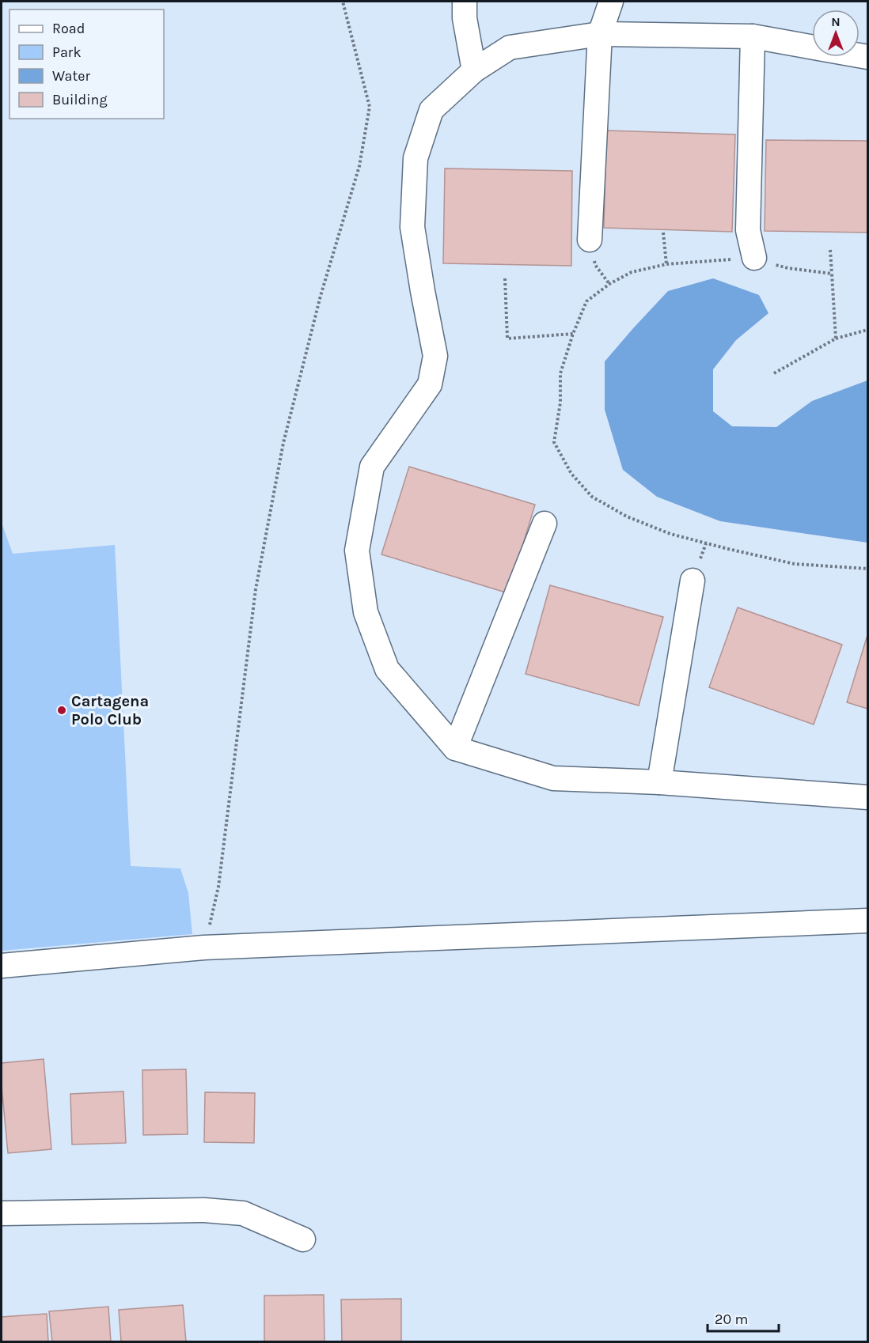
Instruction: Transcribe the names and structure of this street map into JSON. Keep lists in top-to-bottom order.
{
  "places": ["Cartagena Polo Club"],
  "legend": [
    "Road",
    "Park",
    "Water",
    "Building"
  ],
  "scale_bar": "20 m",
  "north": "top"
}
